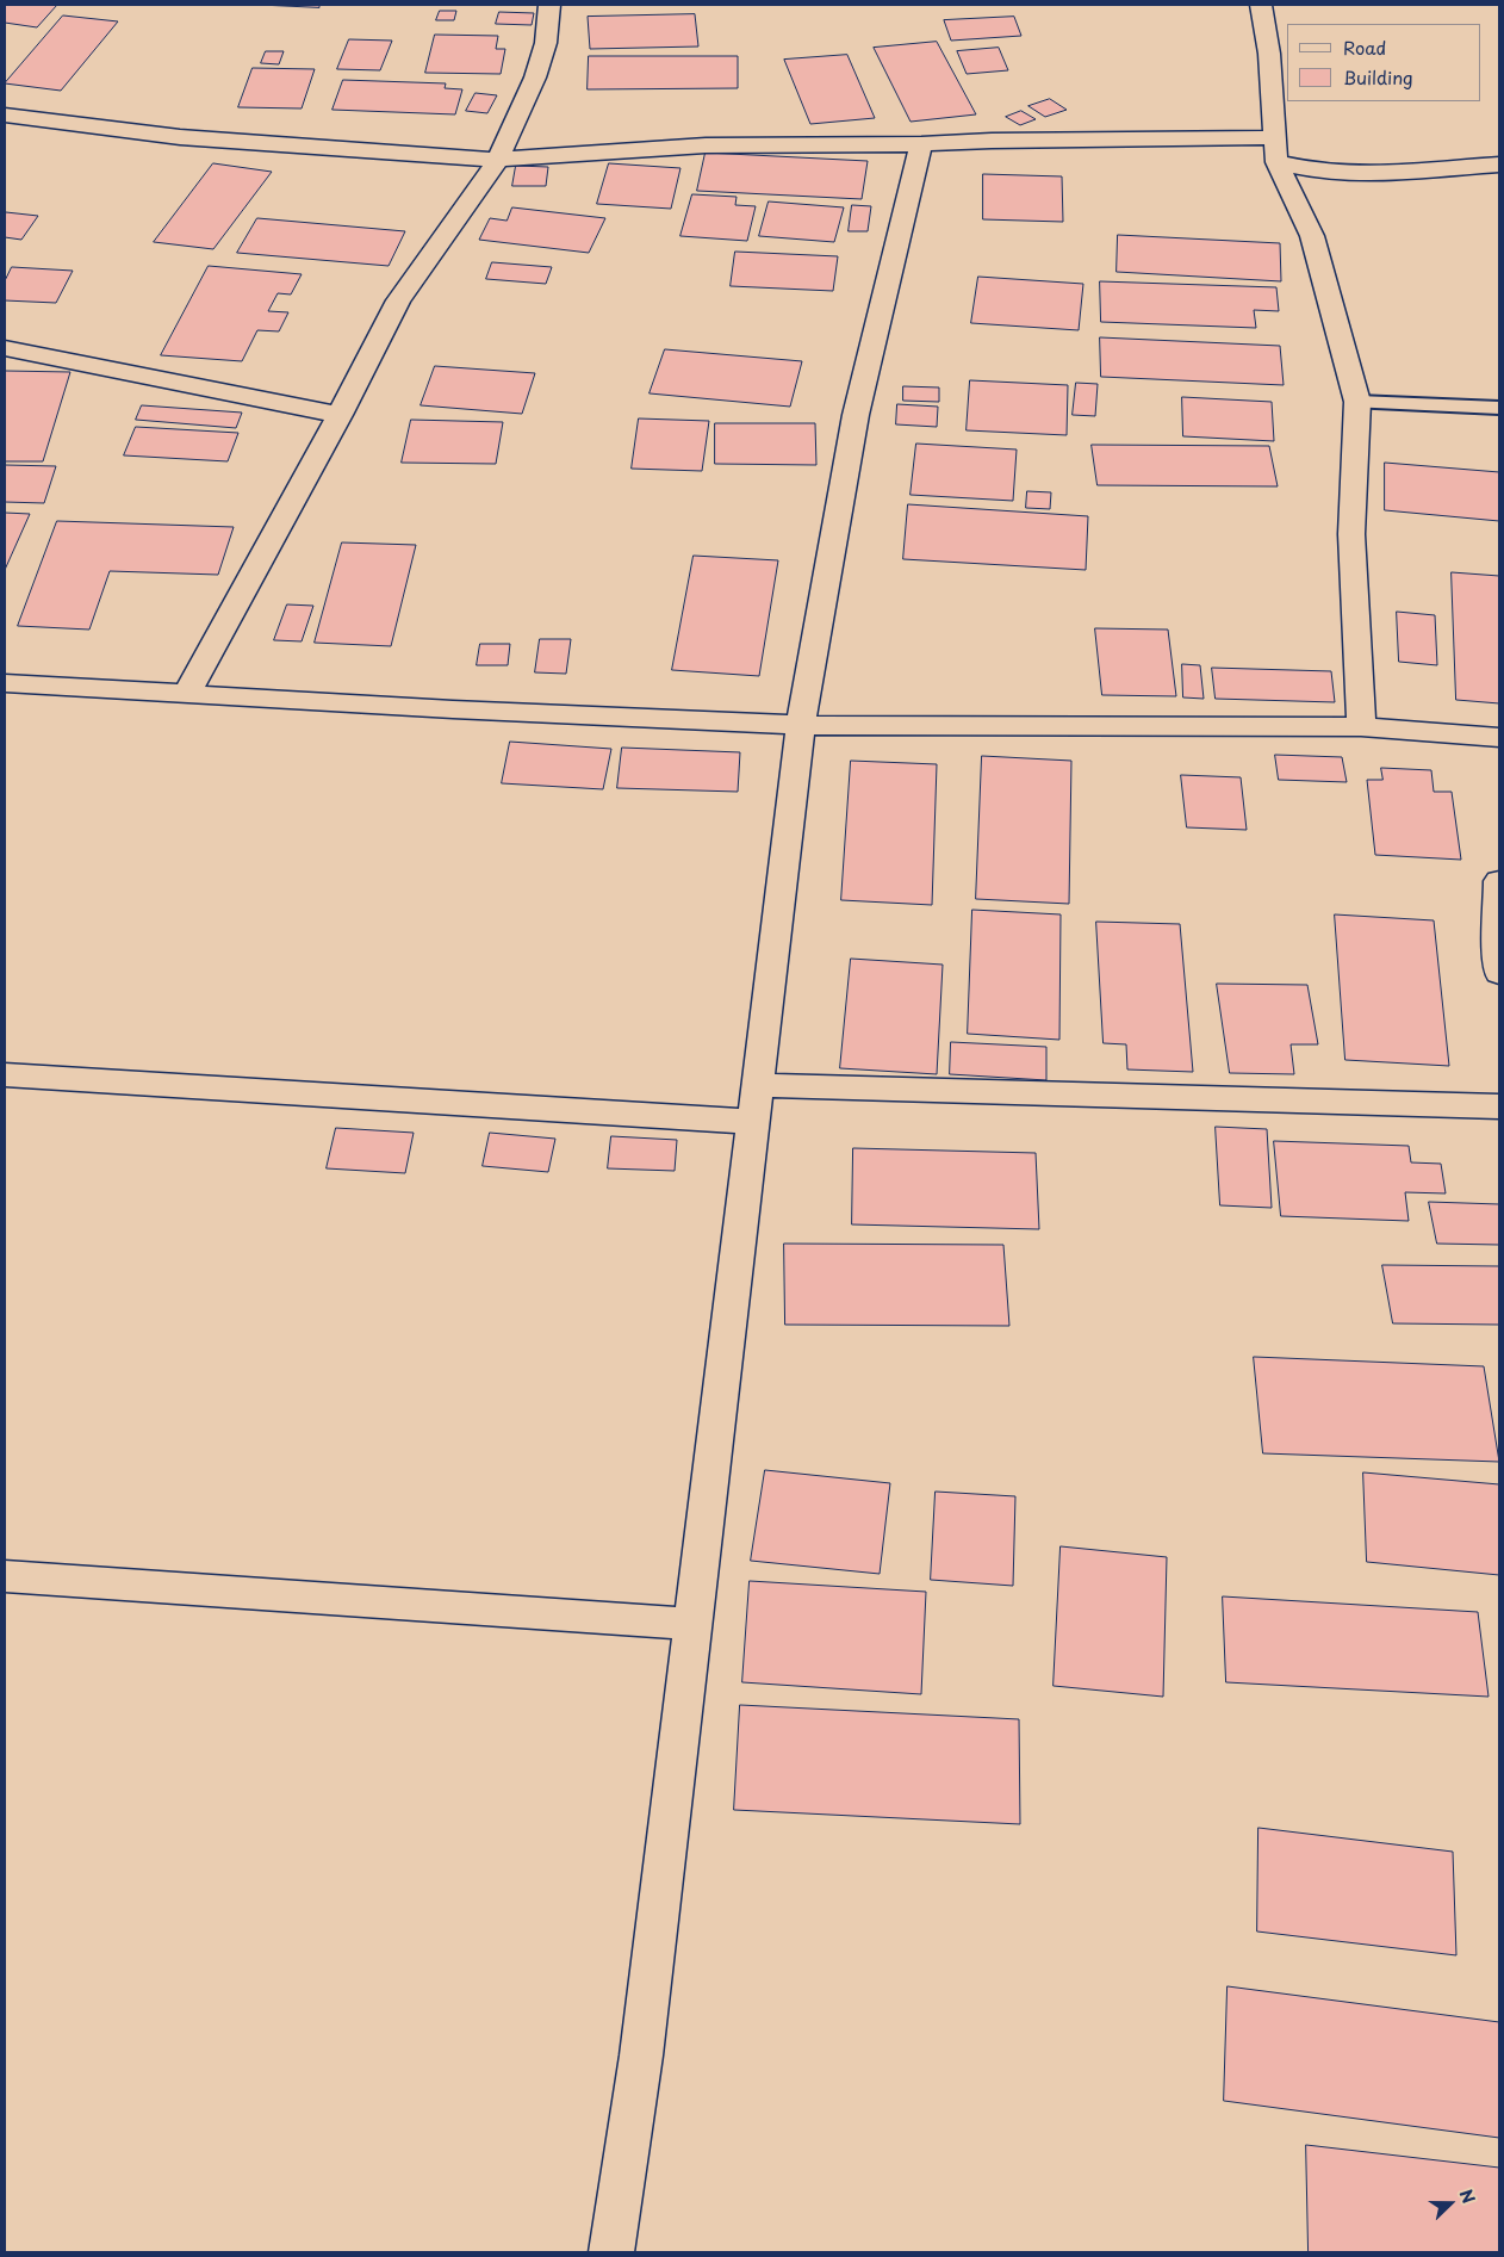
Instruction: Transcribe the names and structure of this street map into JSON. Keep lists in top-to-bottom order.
{
  "legend": ["Road", "Building"],
  "north": "right"
}
